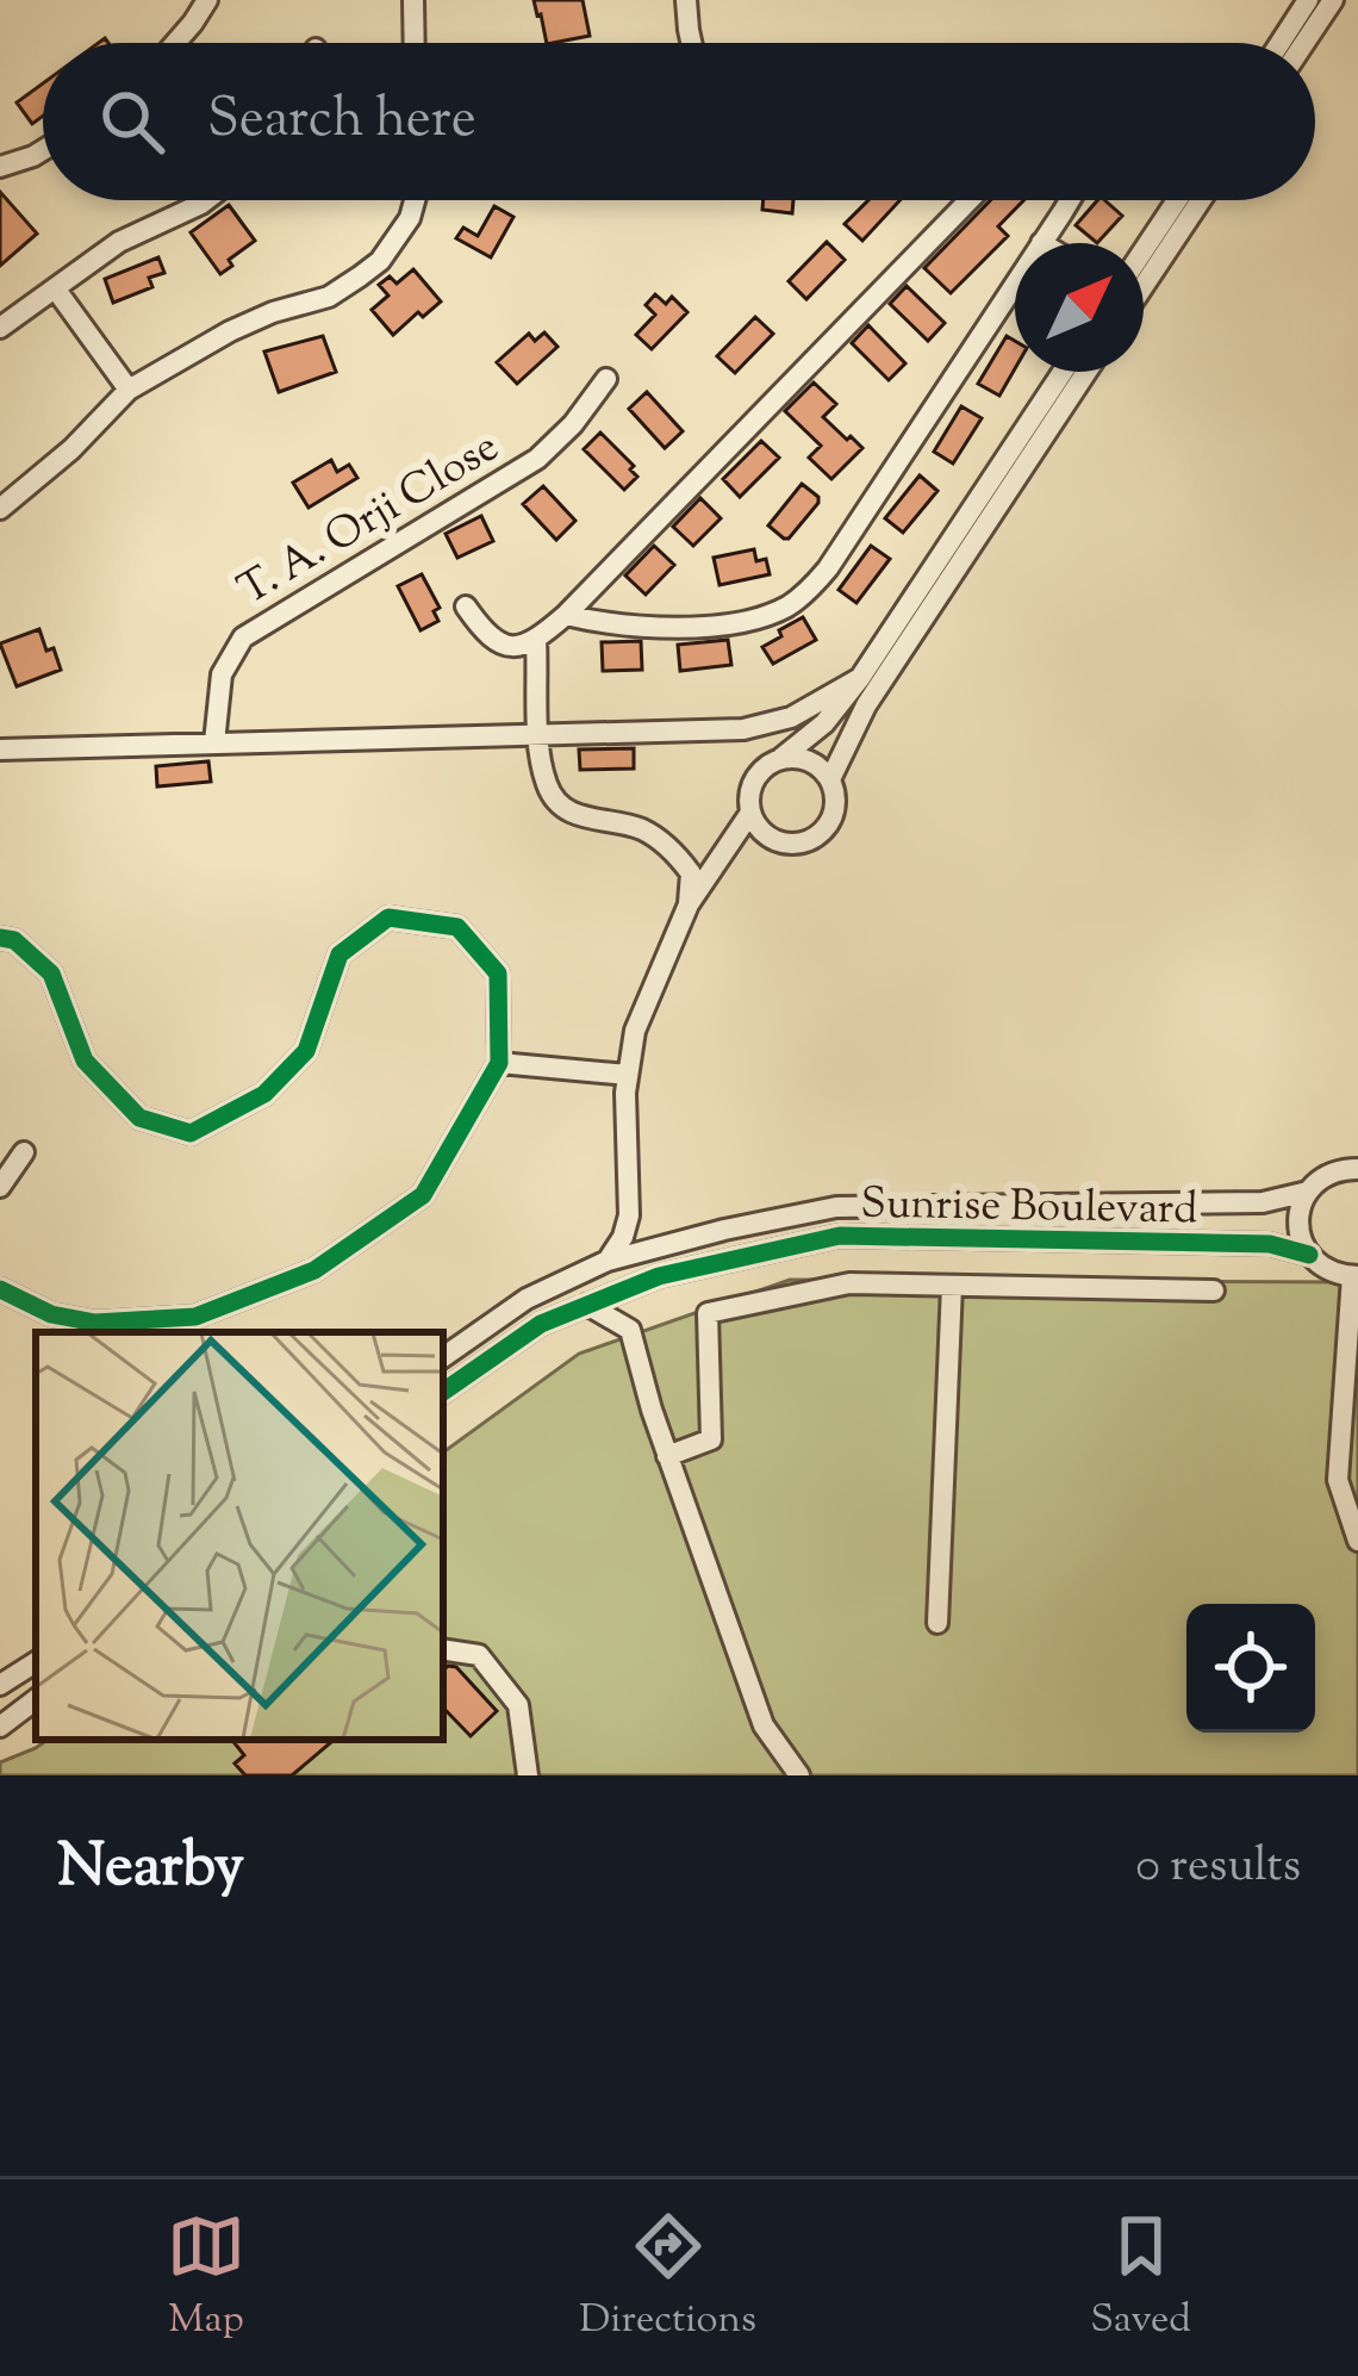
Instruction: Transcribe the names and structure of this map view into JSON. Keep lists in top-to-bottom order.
{
  "streets": {
    "street": ["T. A. Orji Close", "Sunrise Boulevard"]
  },
  "north": "top right",
  "page": {
    "search": "Search here",
    "heading": ["Nearby", "0 results"],
    "nav": ["Map", "Directions", "Saved"]
  }
}
